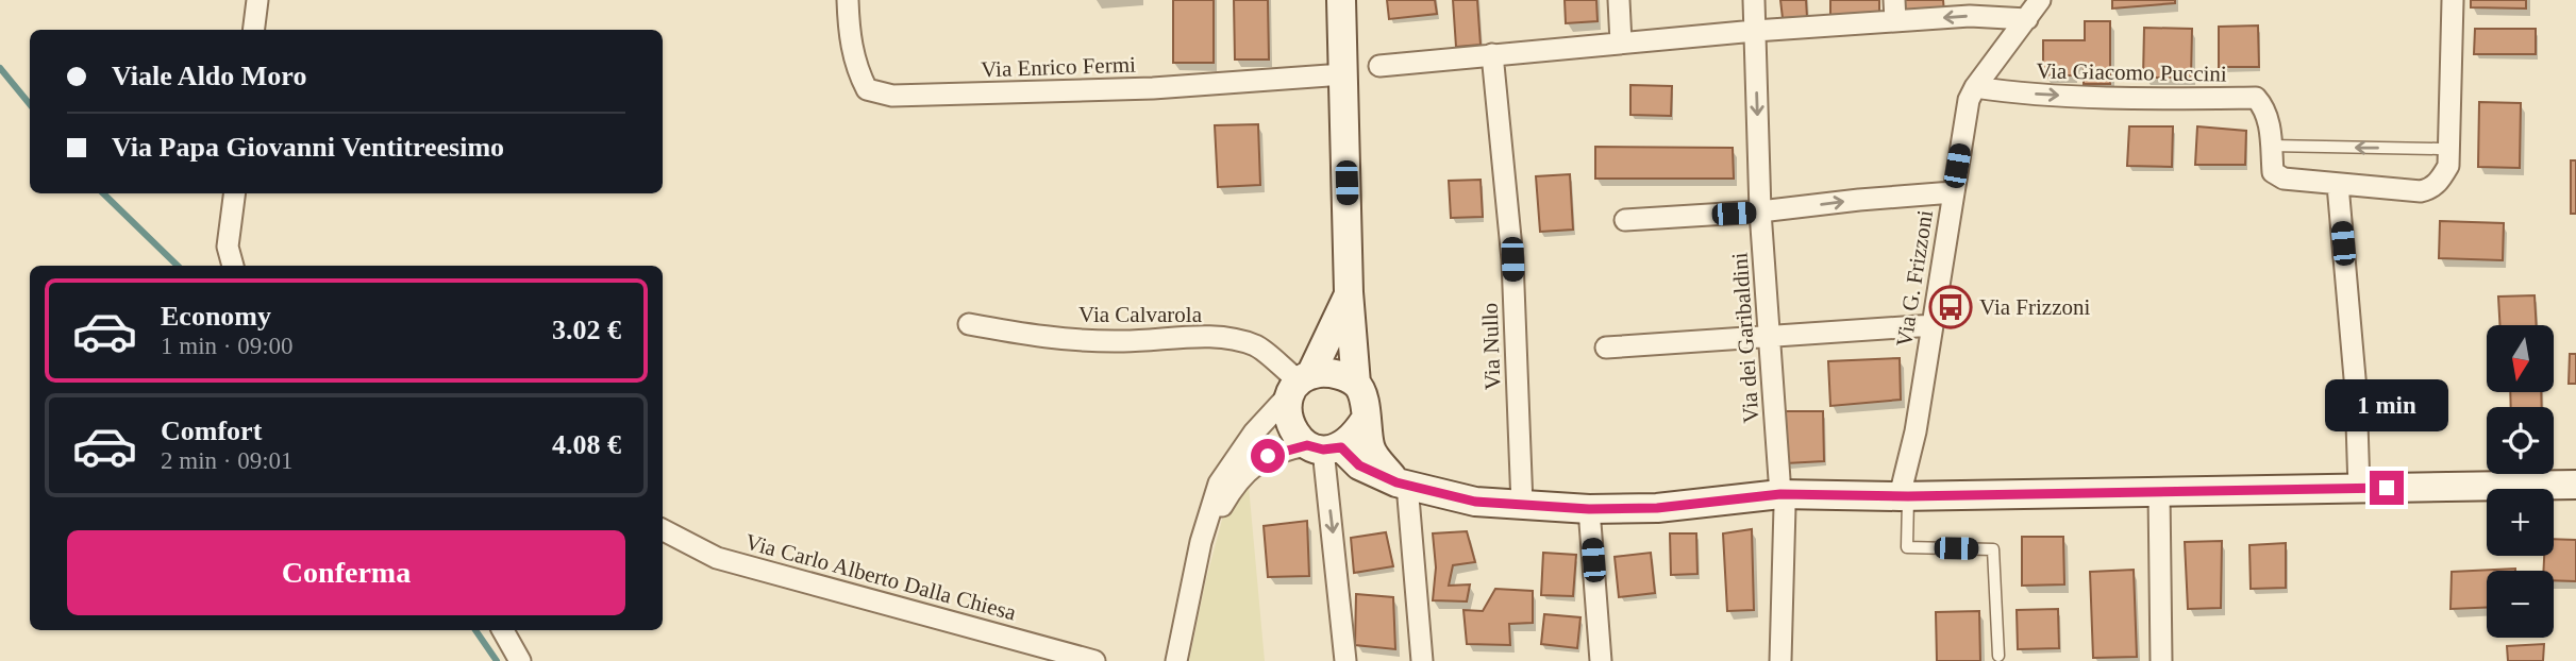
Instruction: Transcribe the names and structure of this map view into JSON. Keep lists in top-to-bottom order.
{
  "streets": {
    "street": [
      "Via Enrico Fermi",
      "Via Giacomo Puccini",
      "Via G. Frizzoni",
      "Via Calvarola",
      "Via dei Garibaldini",
      "Via Nullo",
      "Via Carlo Alberto Dalla Chiesa"
    ]
  },
  "crossings": [
    ["Via Giacomo Puccini", "Via G. Frizzoni"]
  ],
  "one_way": ["Via Giacomo Puccini"],
  "places": {
    "bus stop": ["Via Frizzoni"]
  },
  "north": "bottom",
  "page": {
    "banner": ["Viale Aldo Moro", "Via Papa Giovanni Ventitreesimo"],
    "list": [
      {
        "name": "Economy",
        "note": "1 min · 09:00",
        "value": "3.02 €"
      },
      {
        "name": "Comfort",
        "note": "2 min · 09:01",
        "value": "4.08 €"
      }
    ],
    "map_buttons": ["+", "−"],
    "bubble": "1 min",
    "buttons": "Conferma"
  }
}
